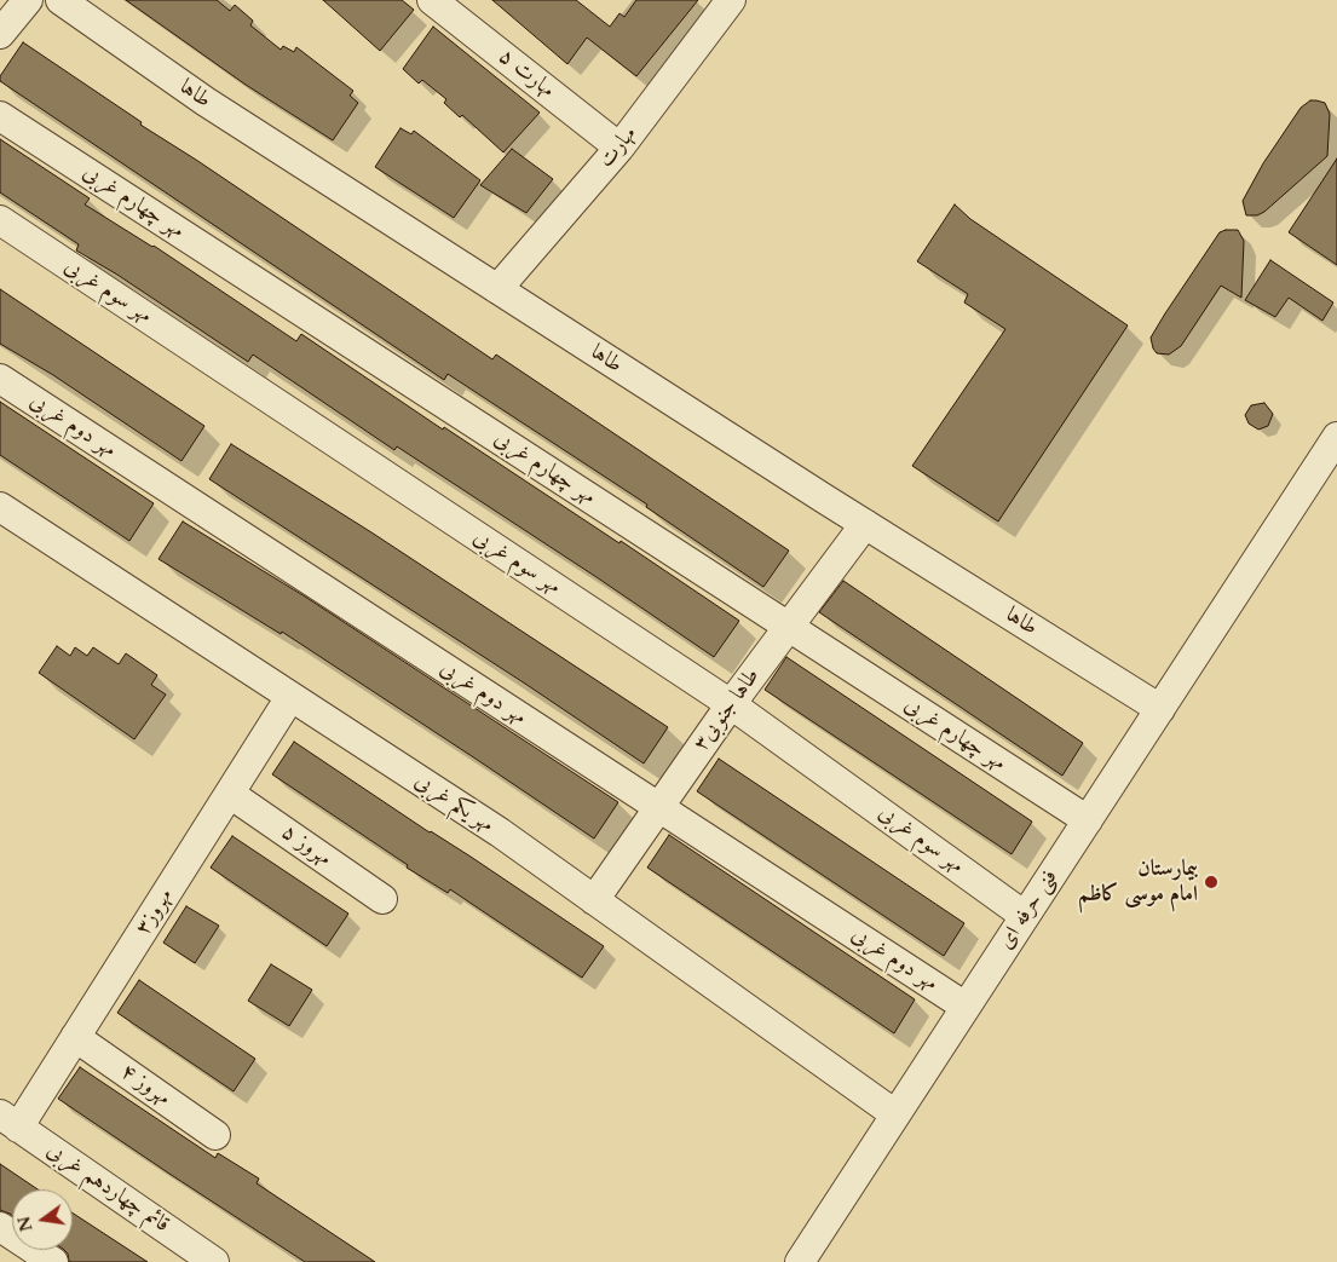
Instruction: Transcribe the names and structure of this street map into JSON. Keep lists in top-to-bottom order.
{
  "streets": {
    "street": [
      "مهارت ۵",
      "طاها",
      "مهارت",
      "مهر چهارم غربی",
      "مهر سوم غربی",
      "مهر دوم غربی",
      "طاها جنوبی۳",
      "مهر یکم غربی",
      "مهروز ۵",
      "فنی حرفه ای",
      "مهروز۳",
      "مهروز ۴",
      "قائم چهاردهم غربی"
    ]
  },
  "crossings": [
    ["مهارت ۵", "مهارت"],
    ["طاها", "مهارت"],
    ["طاها", "طاها جنوبی۳"],
    ["طاها", "فنی حرفه ای"],
    ["مهر چهارم غربی", "طاها جنوبی۳"],
    ["مهر چهارم غربی", "فنی حرفه ای"],
    ["مهر سوم غربی", "طاها جنوبی۳"],
    ["مهر سوم غربی", "فنی حرفه ای"],
    ["مهر دوم غربی", "طاها جنوبی۳"],
    ["مهر دوم غربی", "فنی حرفه ای"],
    ["طاها جنوبی۳", "مهر یکم غربی"],
    ["مهر یکم غربی", "فنی حرفه ای"],
    ["مهر یکم غربی", "مهروز۳"],
    ["مهروز ۵", "مهروز۳"],
    ["مهروز۳", "مهروز ۴"],
    ["مهروز۳", "قائم چهاردهم غربی"]
  ],
  "places": ["بیمارستان امام موسی کاظم"],
  "north": "left"
}
